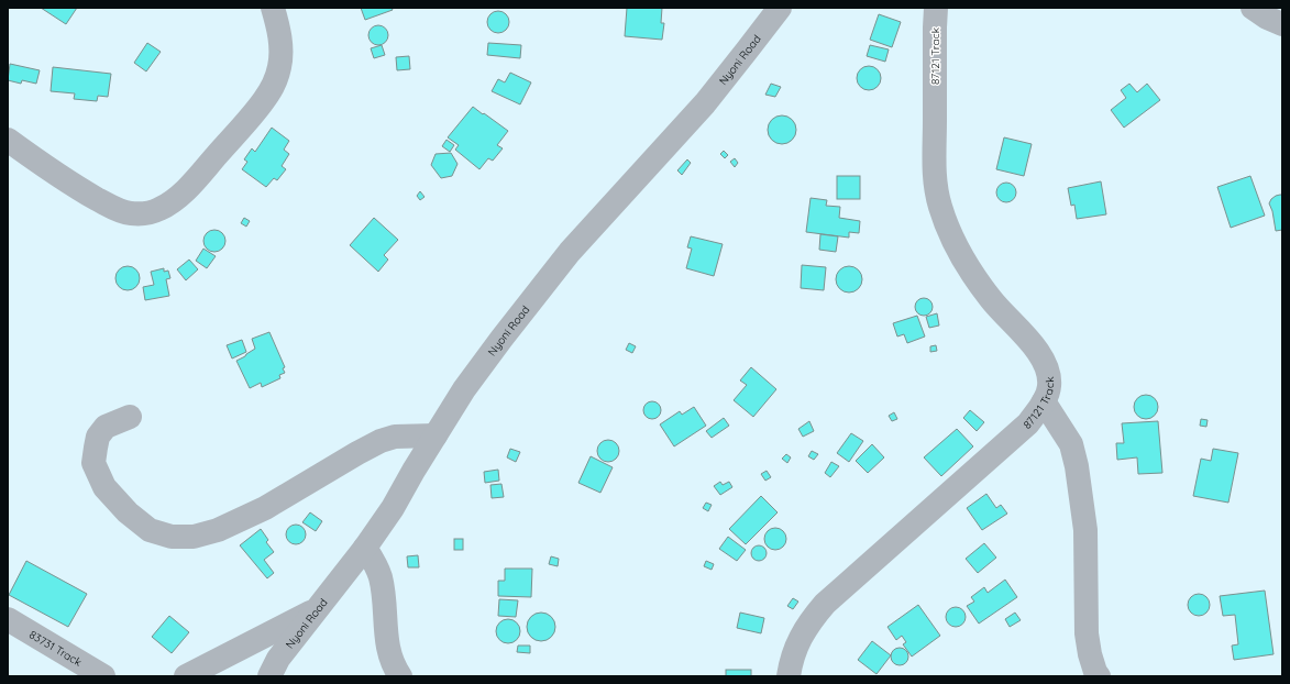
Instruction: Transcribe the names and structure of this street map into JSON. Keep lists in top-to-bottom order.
{
  "streets": {
    "street": ["87121 Track", "Nyoni Road", "83731 Track"]
  }
}
